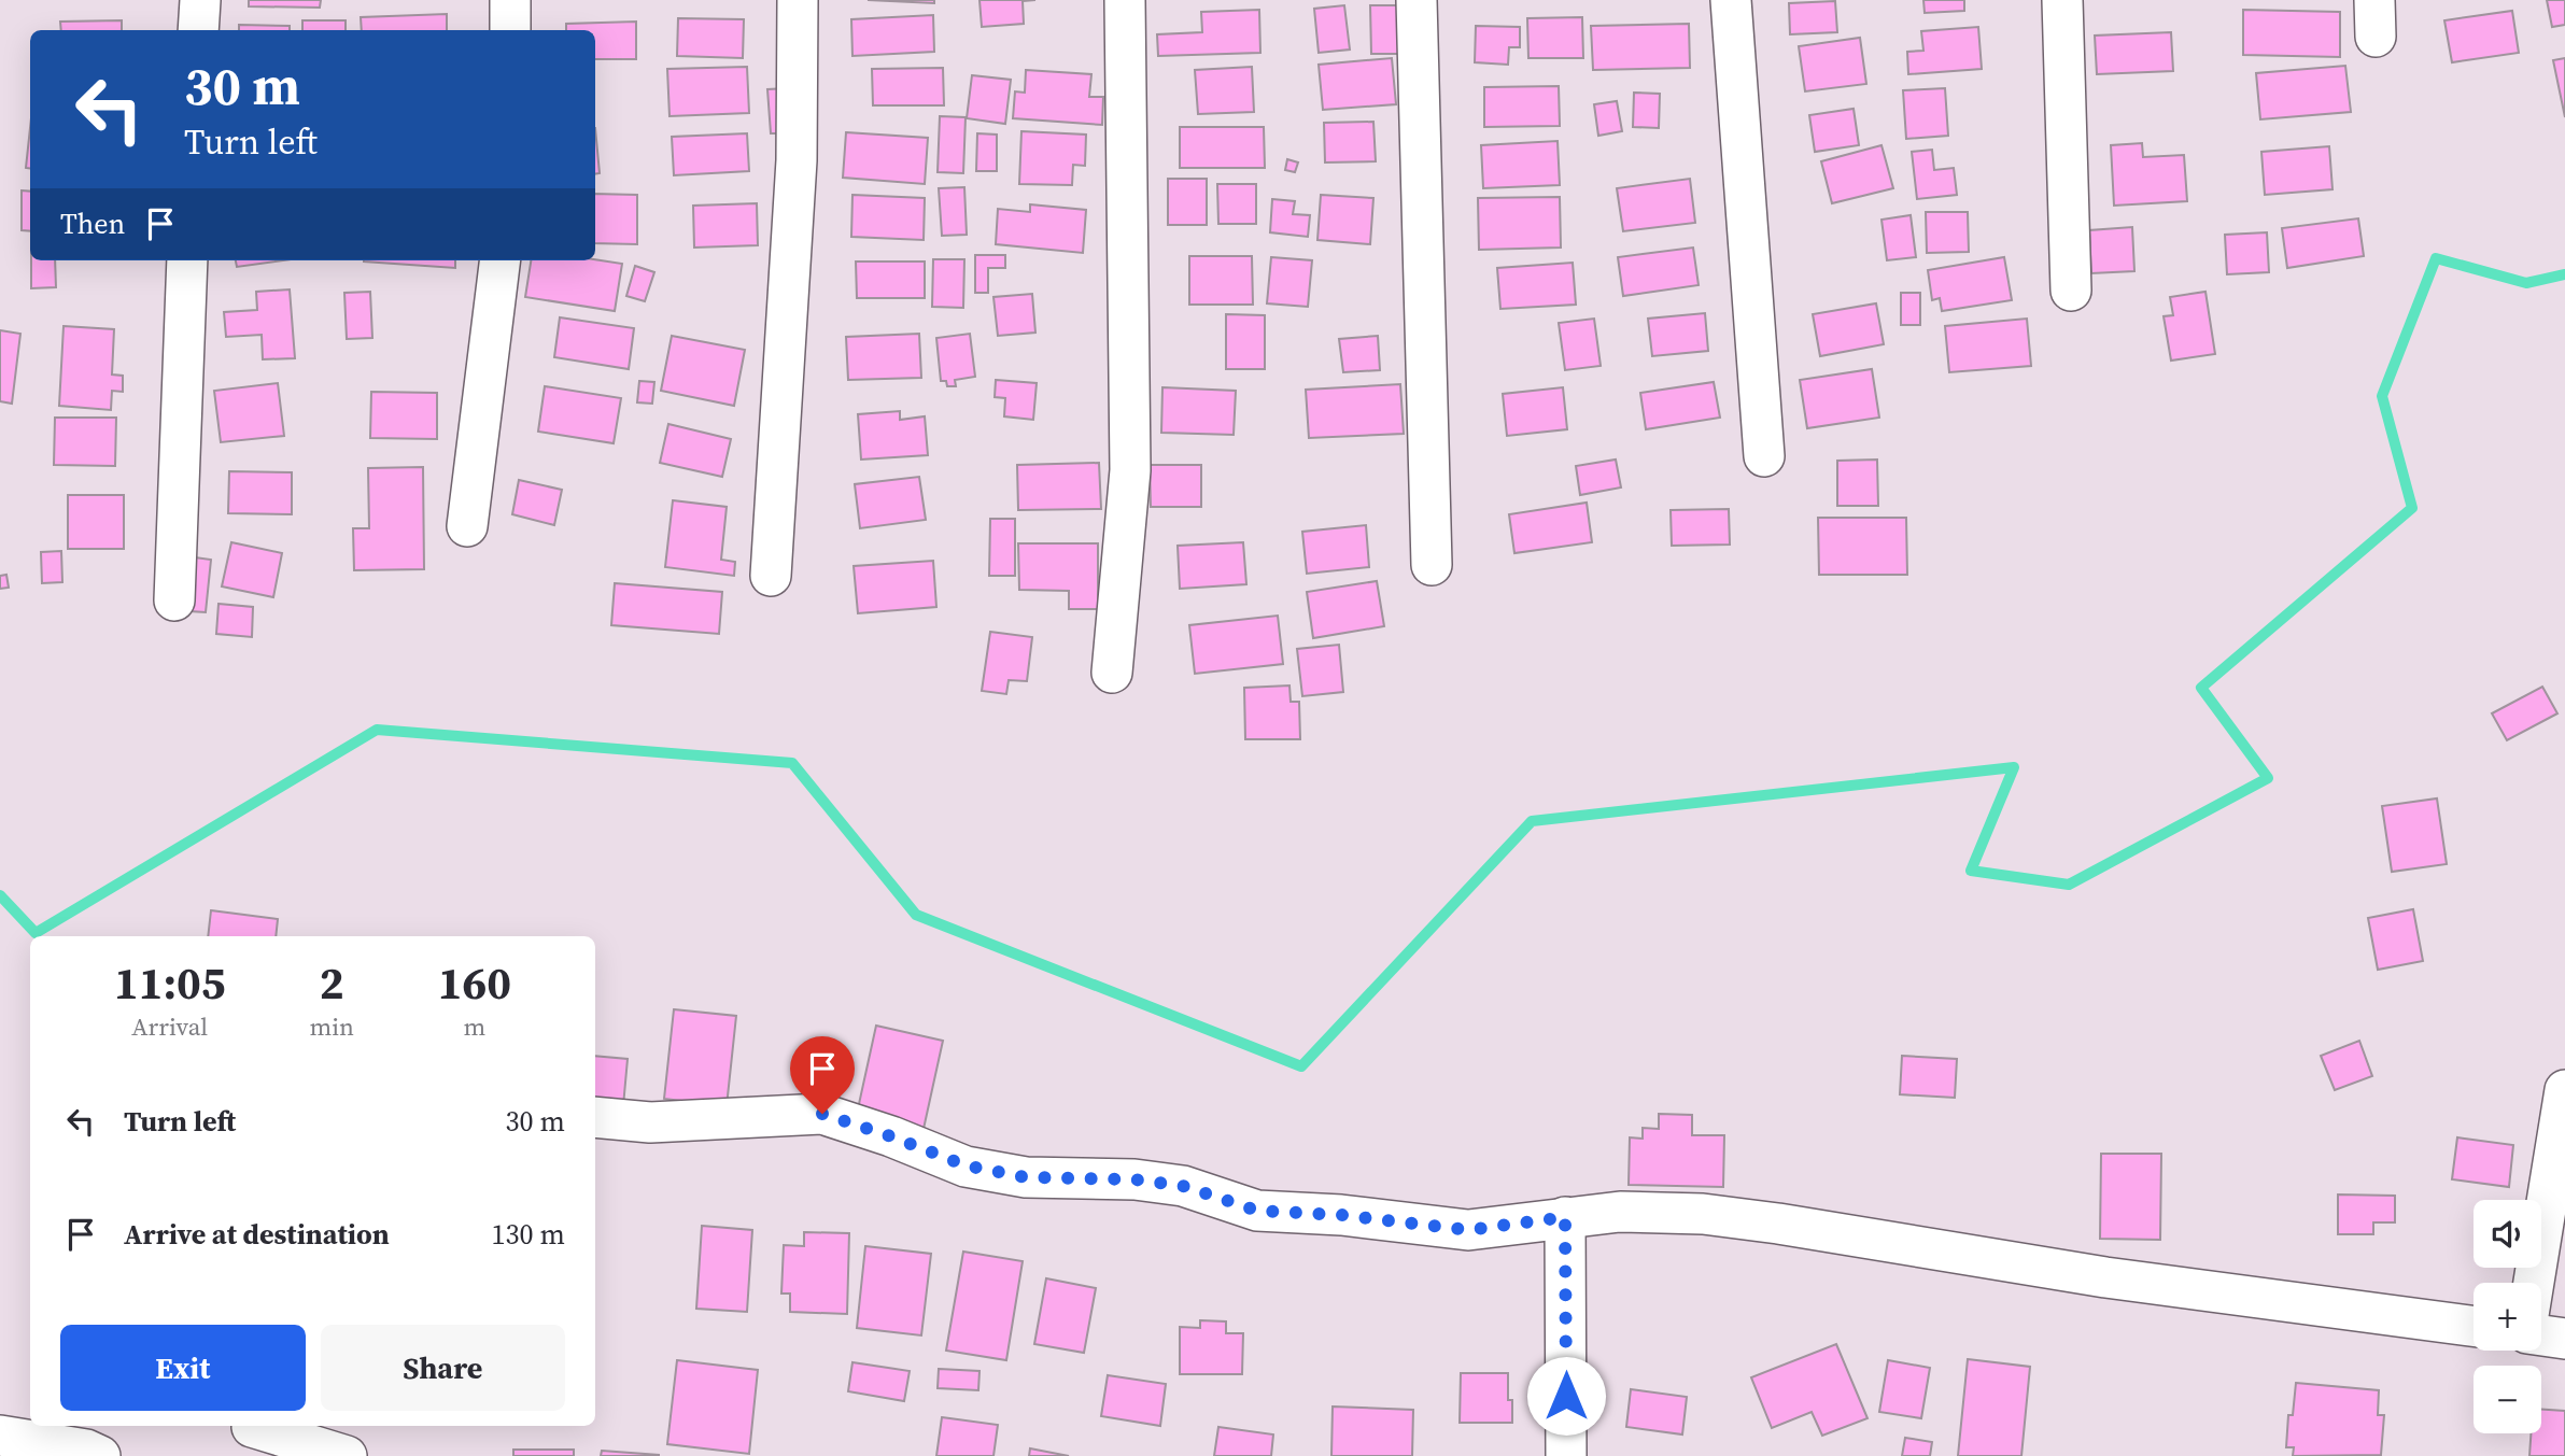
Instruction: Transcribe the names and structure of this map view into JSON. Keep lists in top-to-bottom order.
{
  "page": {
    "turn": ["30 m", "Turn left"],
    "then": "Then",
    "eta": [
      "11:05",
      "Arrival",
      "2",
      "min",
      "160",
      "m"
    ],
    "list": [
      {
        "name": "Turn left",
        "value": "30 m"
      },
      {
        "name": "Arrive at destination",
        "value": "130 m"
      }
    ],
    "map_buttons": ["+", "−"],
    "buttons": ["Exit", "Share"]
  }
}
